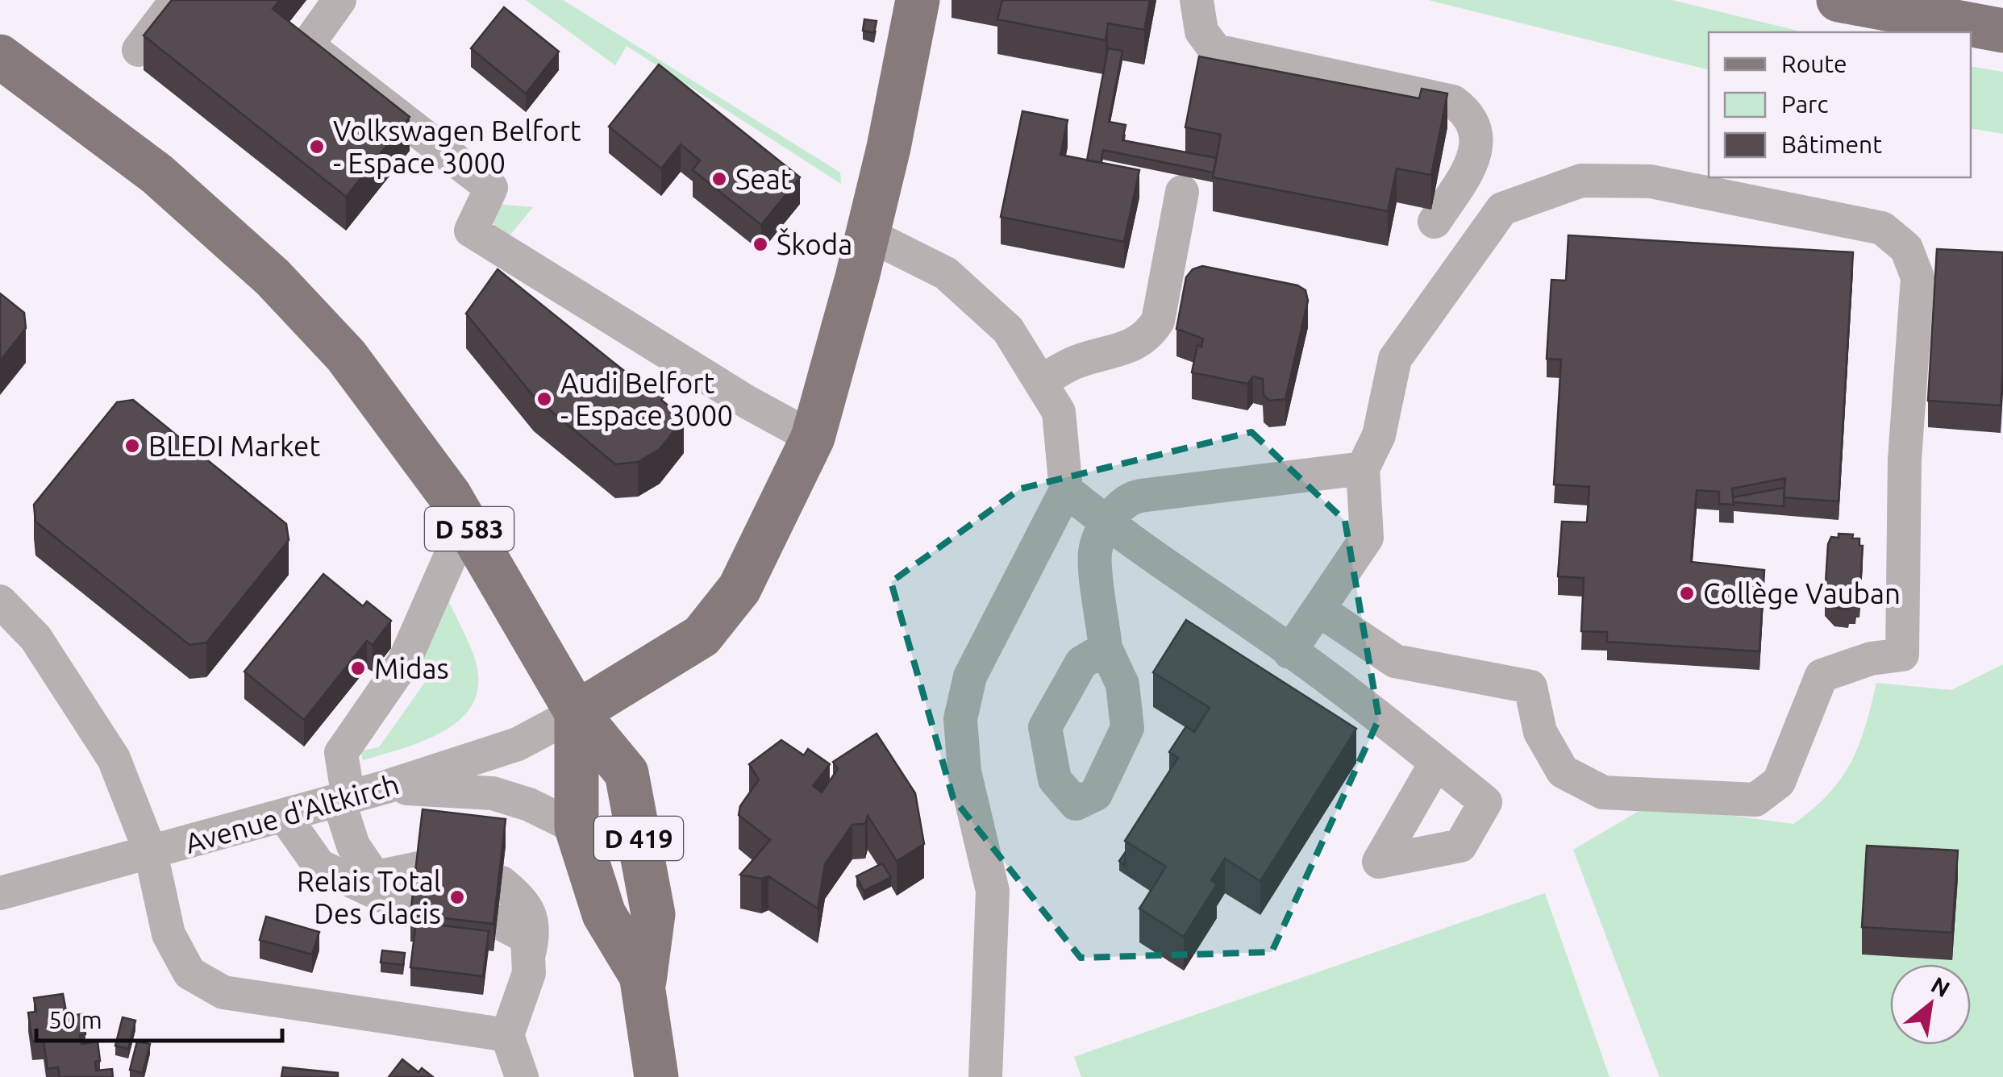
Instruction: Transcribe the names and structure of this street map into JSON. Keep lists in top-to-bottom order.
{
  "streets": {
    "main road": ["D 583", "D 419"],
    "street": ["Avenue d'Altkirch"]
  },
  "crossings": [
    ["D 583", "Avenue d'Altkirch"],
    ["D 583", "D 419"],
    ["Avenue d'Altkirch", "D 419"]
  ],
  "places": [
    "Volkswagen Belfort - Espace 3000",
    "Seat",
    "Škoda",
    "Audi Belfort - Espace 3000",
    "BLEDI Market",
    "Collège Vauban",
    "Midas",
    "Relais Total Des Glacis"
  ],
  "legend": ["Route", "Parc", "Bâtiment"],
  "scale_bar": "50 m",
  "north": "top right"
}
